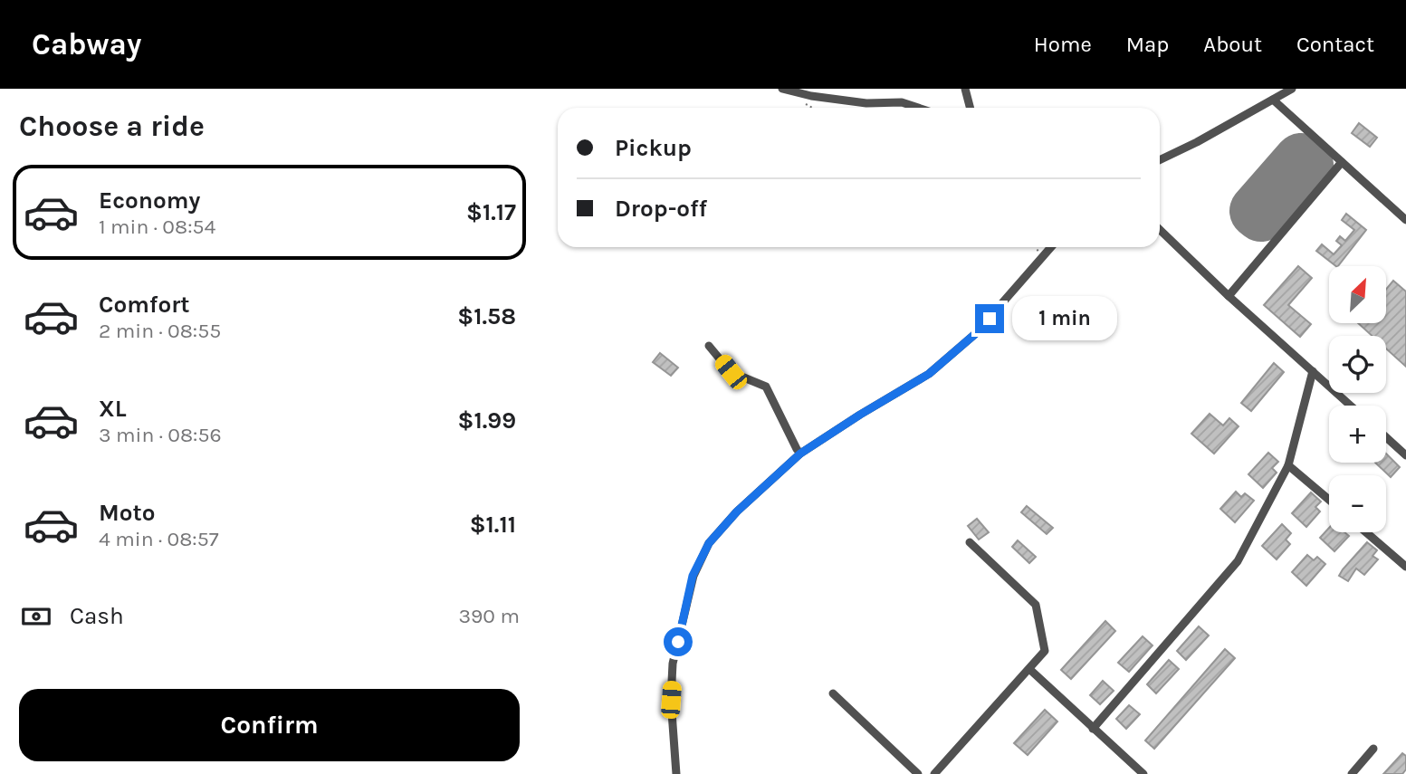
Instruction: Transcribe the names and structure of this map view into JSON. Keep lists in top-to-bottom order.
{
  "north": "top right",
  "page": {
    "header": "Cabway",
    "nav": [
      "Home",
      "Map",
      "About",
      "Contact"
    ],
    "heading": "Choose a ride",
    "banner": ["Pickup", "Drop-off"],
    "list": [
      {
        "name": "Economy",
        "note": "1 min · 08:54",
        "value": "$1.17"
      },
      {
        "name": "Comfort",
        "note": "2 min · 08:55",
        "value": "$1.58"
      },
      {
        "name": "XL",
        "note": "3 min · 08:56",
        "value": "$1.99"
      },
      {
        "name": "Moto",
        "note": "4 min · 08:57",
        "value": "$1.11"
      }
    ],
    "map_buttons": ["+", "−"],
    "bubble": "1 min",
    "pay": ["Cash", "390 m"],
    "buttons": "Confirm"
  }
}
